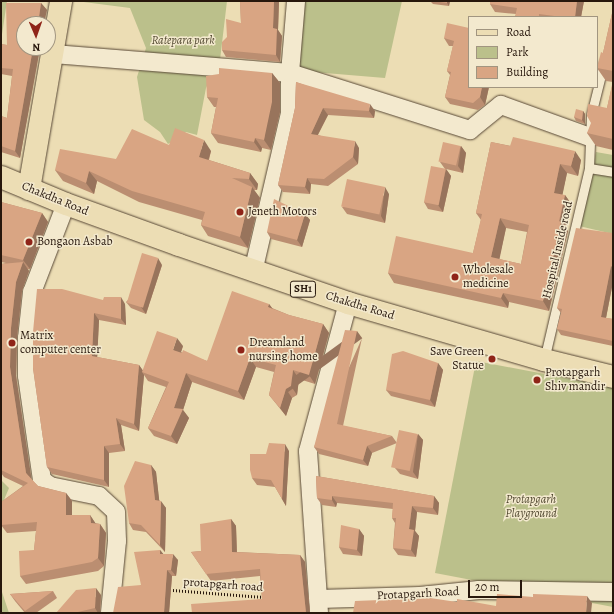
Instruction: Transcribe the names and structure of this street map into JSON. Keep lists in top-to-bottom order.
{
  "streets": {
    "main road": ["Chakdha Road", "SH1"],
    "street": ["Protapgarh Road"],
    "lane": ["Hospital Inside road"],
    "path": ["protapgarh road"]
  },
  "crossings": [
    ["Chakdha Road", "Hospital Inside road"]
  ],
  "parks": ["Ratepara park", "Protapgarh Playground"],
  "places": [
    "Jeneth Motors",
    "Bongaon Asbab",
    "Wholesale medicine",
    "Matrix computer center",
    "Dreamland nursing home",
    "Save Green Statue",
    "Protapgarh Shiv mandir"
  ],
  "legend": ["Road", "Park", "Building"],
  "scale_bar": "20 m",
  "north": "bottom"
}
